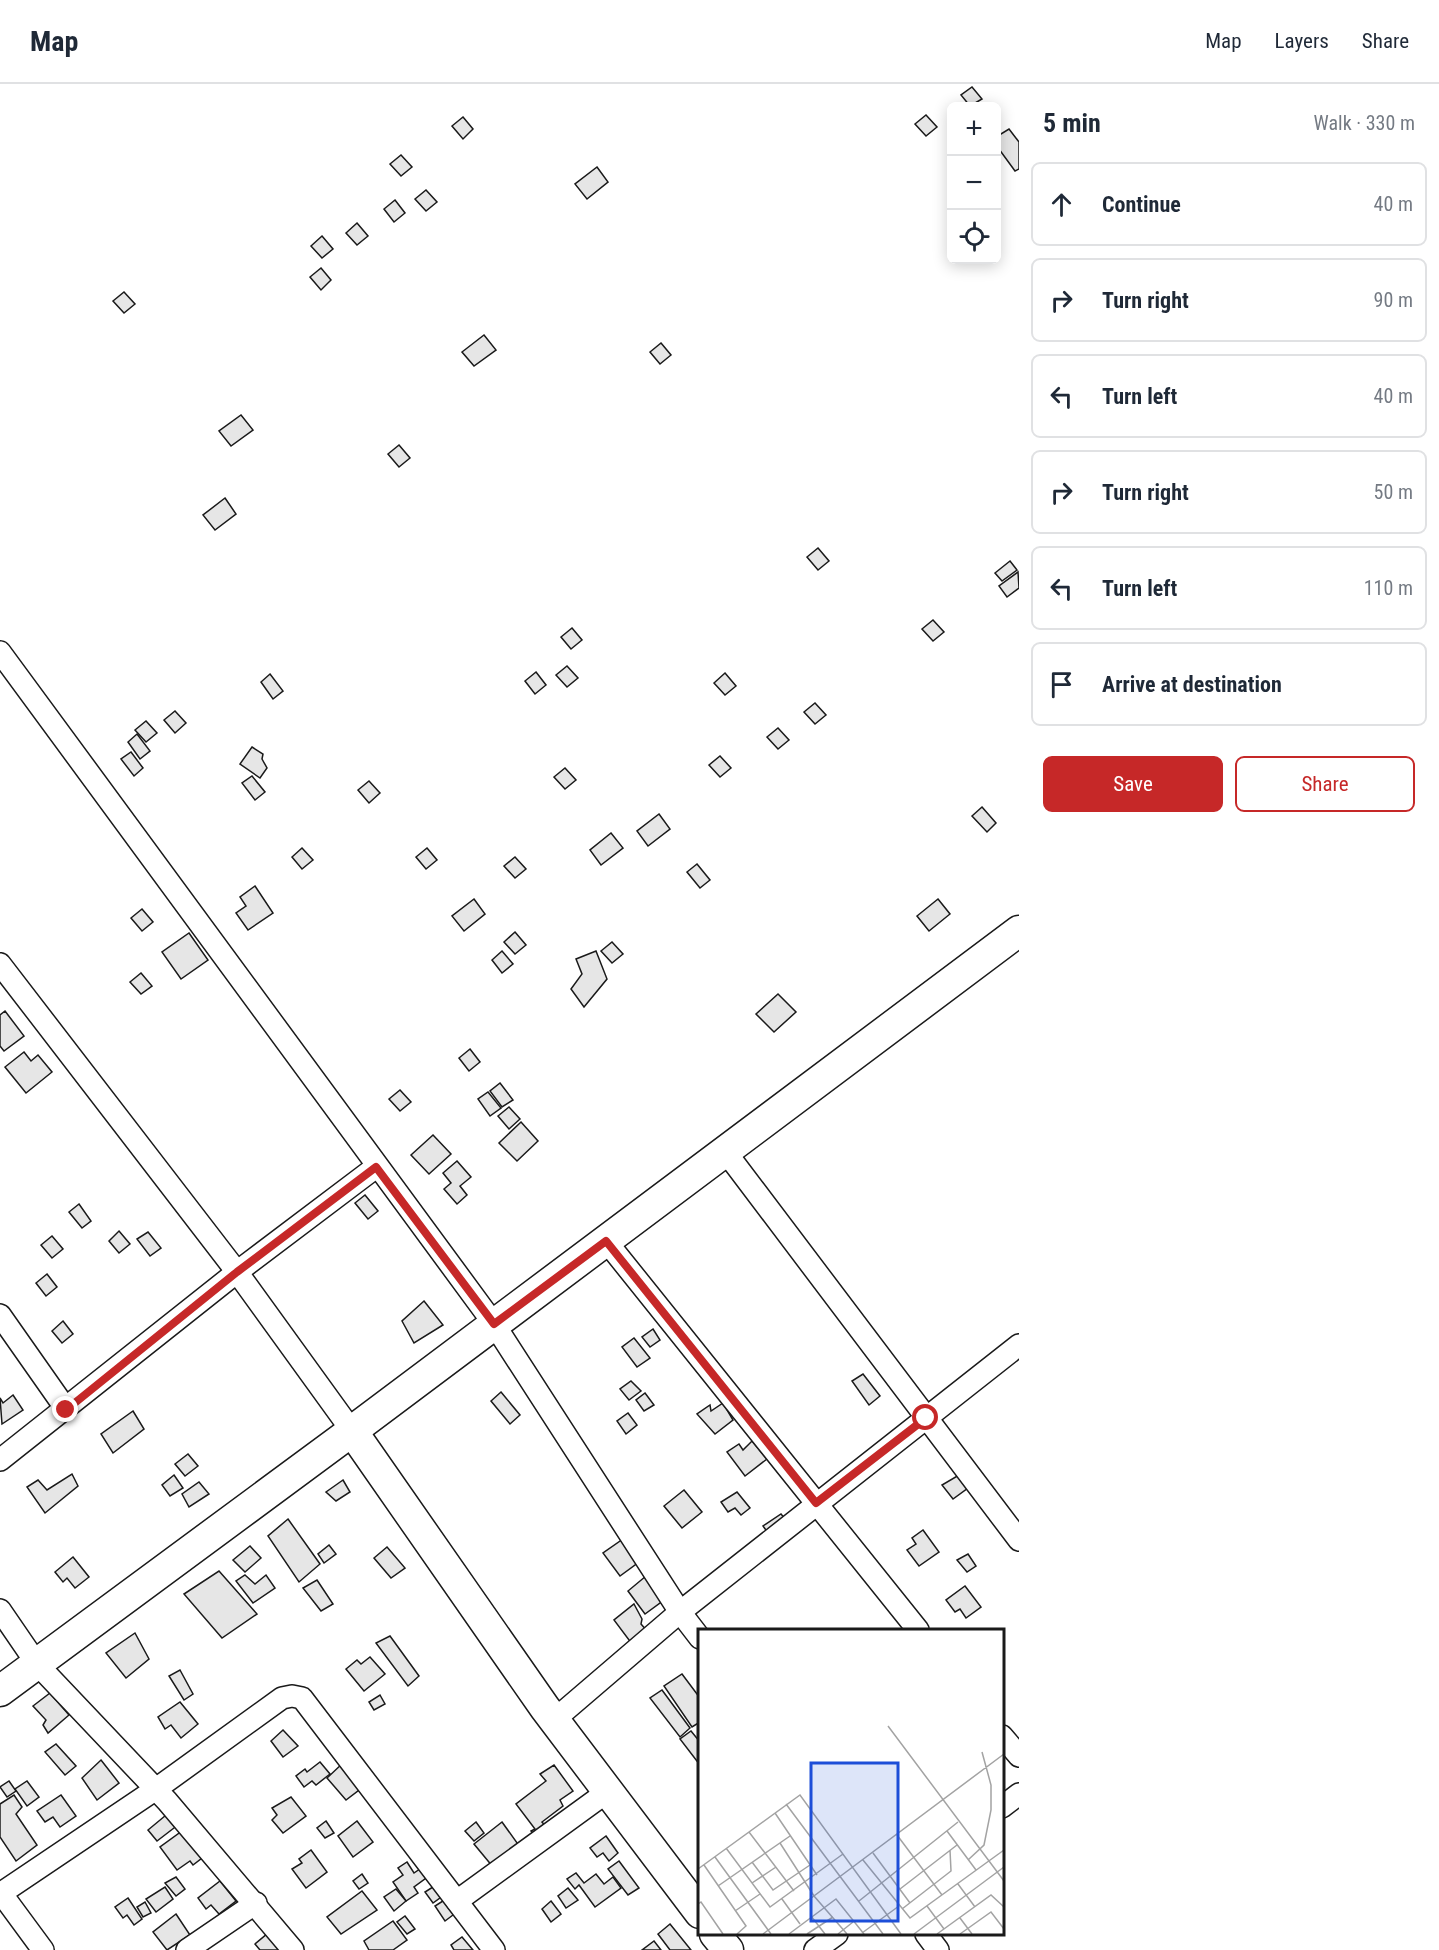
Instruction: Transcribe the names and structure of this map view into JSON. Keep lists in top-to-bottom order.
{
  "page": {
    "header": "Map",
    "nav": ["Map", "Layers", "Share"],
    "heading": ["5 min", "Walk · 330 m"],
    "map_buttons": ["+", "−"],
    "list": [
      ["Continue", "40 m"],
      ["Turn right", "90 m"],
      ["Turn left", "40 m"],
      ["Turn right", "50 m"],
      ["Turn left", "110 m"],
      "Arrive at destination"
    ],
    "buttons": ["Save", "Share"]
  }
}
